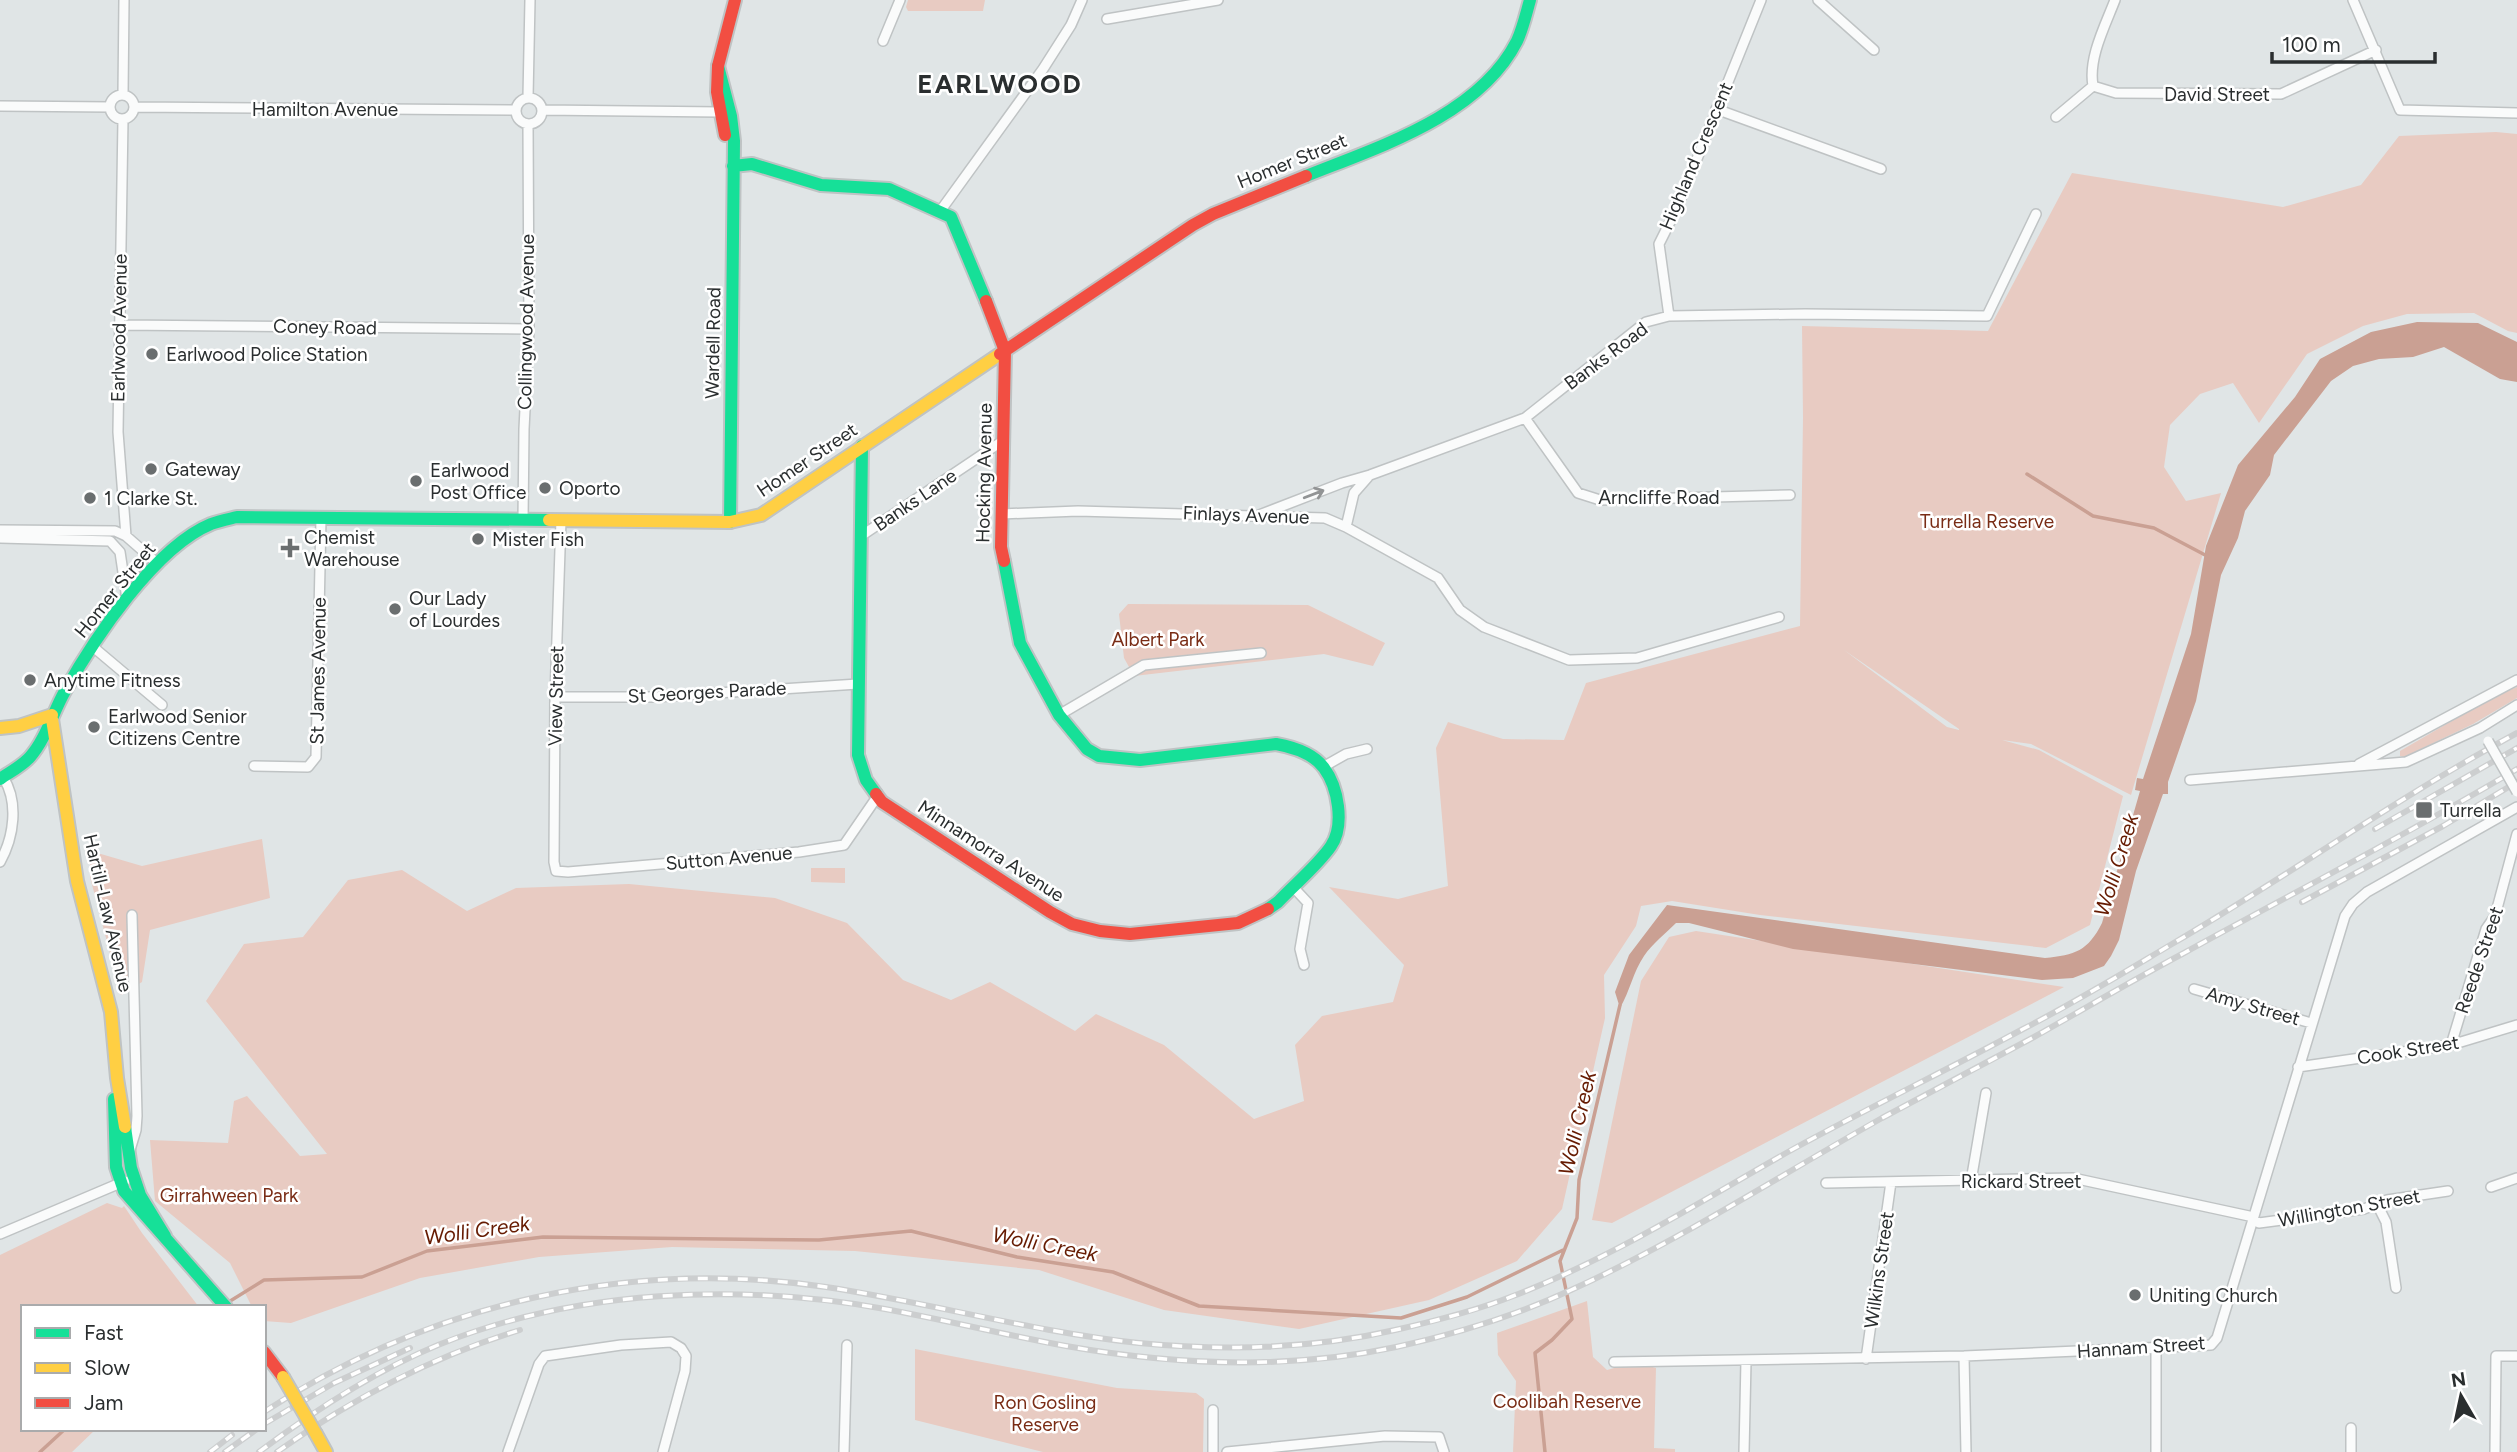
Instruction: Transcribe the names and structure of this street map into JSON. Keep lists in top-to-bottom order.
{
  "streets": {
    "main road": [
      "Homer Street",
      "Wardell Road",
      "Hocking Avenue",
      "Minnamorra Avenue",
      "Hartill-Law Avenue"
    ],
    "street": [
      "David Street",
      "Hamilton Avenue",
      "Highland Crescent",
      "Collingwood Avenue",
      "Coney Road",
      "Earlwood Avenue",
      "Banks Road",
      "Arncliffe Road",
      "Banks Lane",
      "Finlays Avenue",
      "St James Avenue",
      "St Georges Parade",
      "View Street",
      "Sutton Avenue",
      "Reede Street",
      "Amy Street",
      "Cook Street",
      "Rickard Street",
      "Willington Street",
      "Wilkins Street",
      "Hannam Street"
    ]
  },
  "crossings": [
    ["Hamilton Avenue", "Collingwood Avenue"],
    ["Hamilton Avenue", "Earlwood Avenue"],
    ["Highland Crescent", "Banks Road"],
    ["Homer Street", "Collingwood Avenue"],
    ["Homer Street", "Wardell Road"],
    ["Homer Street", "Hocking Avenue"],
    ["Homer Street", "St James Avenue"],
    ["Homer Street", "View Street"],
    ["Homer Street", "Minnamorra Avenue"],
    ["Homer Street", "Hartill-Law Avenue"],
    ["Collingwood Avenue", "Coney Road"],
    ["Coney Road", "Earlwood Avenue"],
    ["Banks Road", "Arncliffe Road"],
    ["Banks Road", "Finlays Avenue"],
    ["Hocking Avenue", "Banks Lane"],
    ["Hocking Avenue", "Finlays Avenue"],
    ["Hocking Avenue", "Minnamorra Avenue"],
    ["Banks Lane", "Minnamorra Avenue"],
    ["St Georges Parade", "View Street"],
    ["St Georges Parade", "Minnamorra Avenue"],
    ["View Street", "Sutton Avenue"],
    ["Minnamorra Avenue", "Sutton Avenue"],
    ["Reede Street", "Cook Street"],
    ["Amy Street", "Hannam Street"],
    ["Cook Street", "Hannam Street"],
    ["Rickard Street", "Willington Street"],
    ["Rickard Street", "Wilkins Street"],
    ["Rickard Street", "Hannam Street"],
    ["Willington Street", "Hannam Street"],
    ["Wilkins Street", "Hannam Street"]
  ],
  "districts": ["EARLWOOD"],
  "water": ["Wolli Creek"],
  "parks": [
    "Turrella Reserve",
    "Albert Park",
    "Girrahween Park",
    "Coolibah Reserve",
    "Ron Gosling Reserve"
  ],
  "places": {
    "other": [
      "Earlwood Police Station",
      "Gateway",
      "Earlwood Post Office",
      "Oporto",
      "1 Clarke St.",
      "Mister Fish",
      "Our Lady of Lourdes",
      "Anytime Fitness",
      "Earlwood Senior Citizens Centre",
      "Uniting Church"
    ],
    "health": ["Chemist Warehouse"],
    "transit": ["Turrella"]
  },
  "legend": ["Fast", "Slow", "Jam"],
  "scale_bar": "100 m",
  "north": "top"
}
